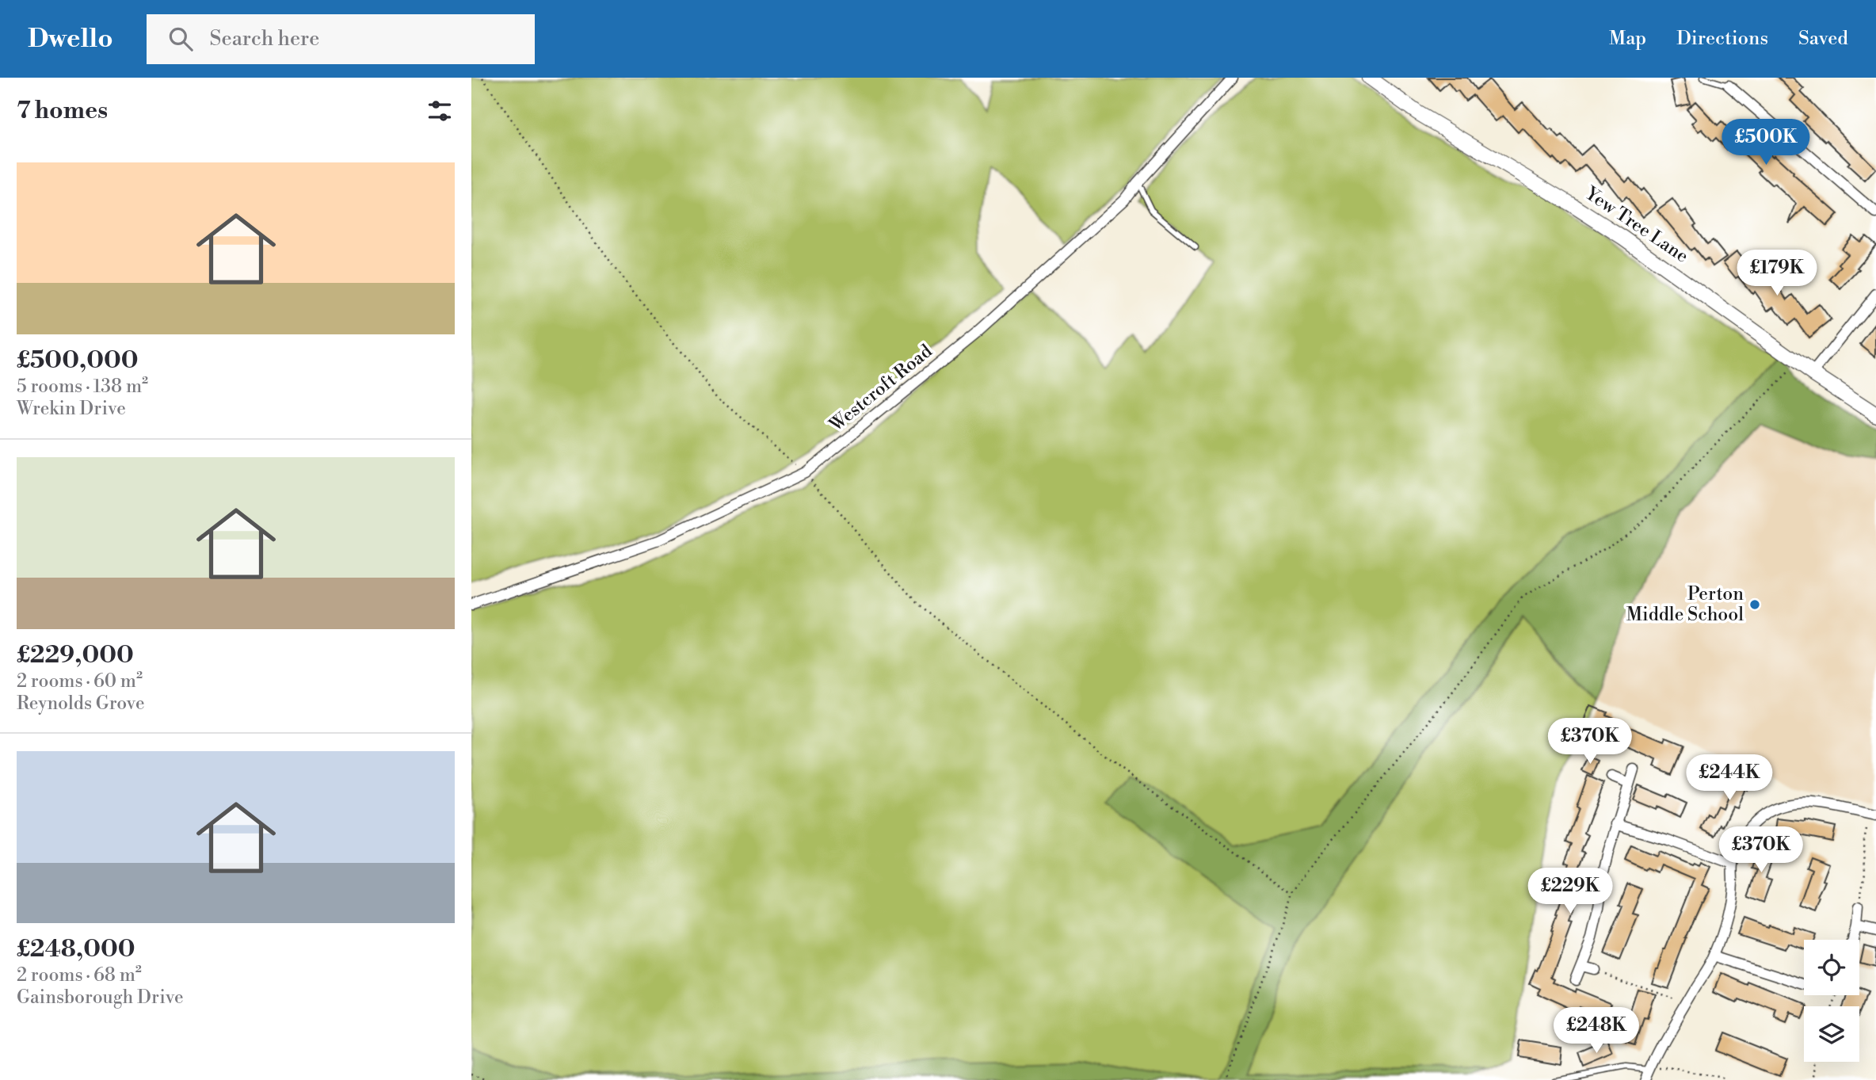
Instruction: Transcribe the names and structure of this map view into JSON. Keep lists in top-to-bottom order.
{
  "streets": {
    "street": ["Yew Tree Lane", "Westcroft Road"]
  },
  "places": ["Perton Middle School"],
  "page": {
    "header": "Dwello",
    "search": "Search here",
    "nav": ["Map", "Directions", "Saved"],
    "heading": "7 homes",
    "price": [
      "£500K",
      "£179K",
      "£370K",
      "£244K",
      "£370K",
      "£229K",
      "£248K"
    ],
    "list": [
      {
        "name": "£500,000",
        "note": "5 rooms · 138 m² · Wrekin Drive"
      },
      {
        "name": "£229,000",
        "note": "2 rooms · 60 m² · Reynolds Grove"
      },
      {
        "name": "£248,000",
        "note": "2 rooms · 68 m² · Gainsborough Drive"
      }
    ]
  }
}
